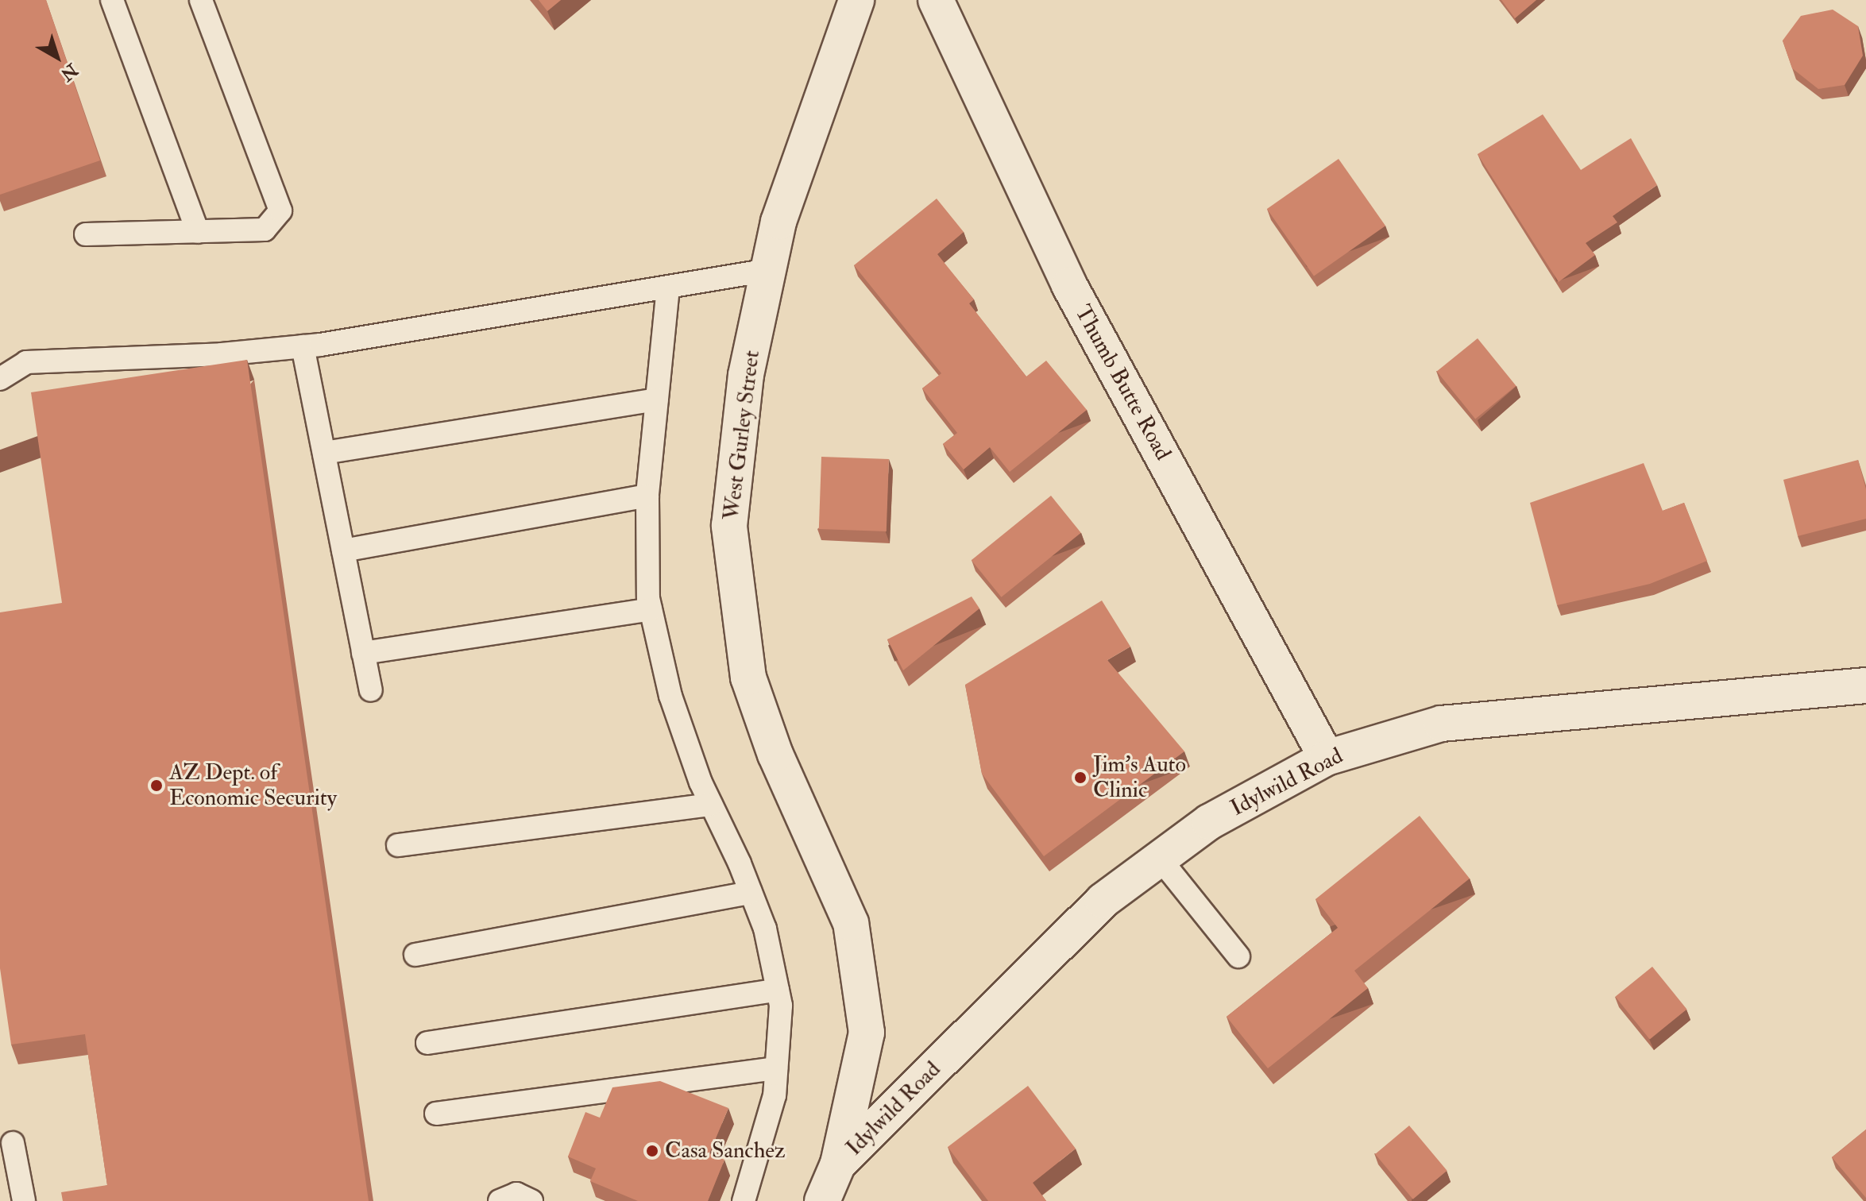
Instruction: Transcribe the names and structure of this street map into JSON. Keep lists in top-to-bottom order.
{
  "streets": {
    "street": ["Thumb Butte Road", "West Gurley Street", "Idylwild Road"]
  },
  "crossings": [
    ["Thumb Butte Road", "Idylwild Road"],
    ["West Gurley Street", "Idylwild Road"]
  ],
  "places": ["Jim's Auto Clinic", "AZ Dept. of Economic Security", "Casa Sanchez"],
  "north": "bottom right"
}
